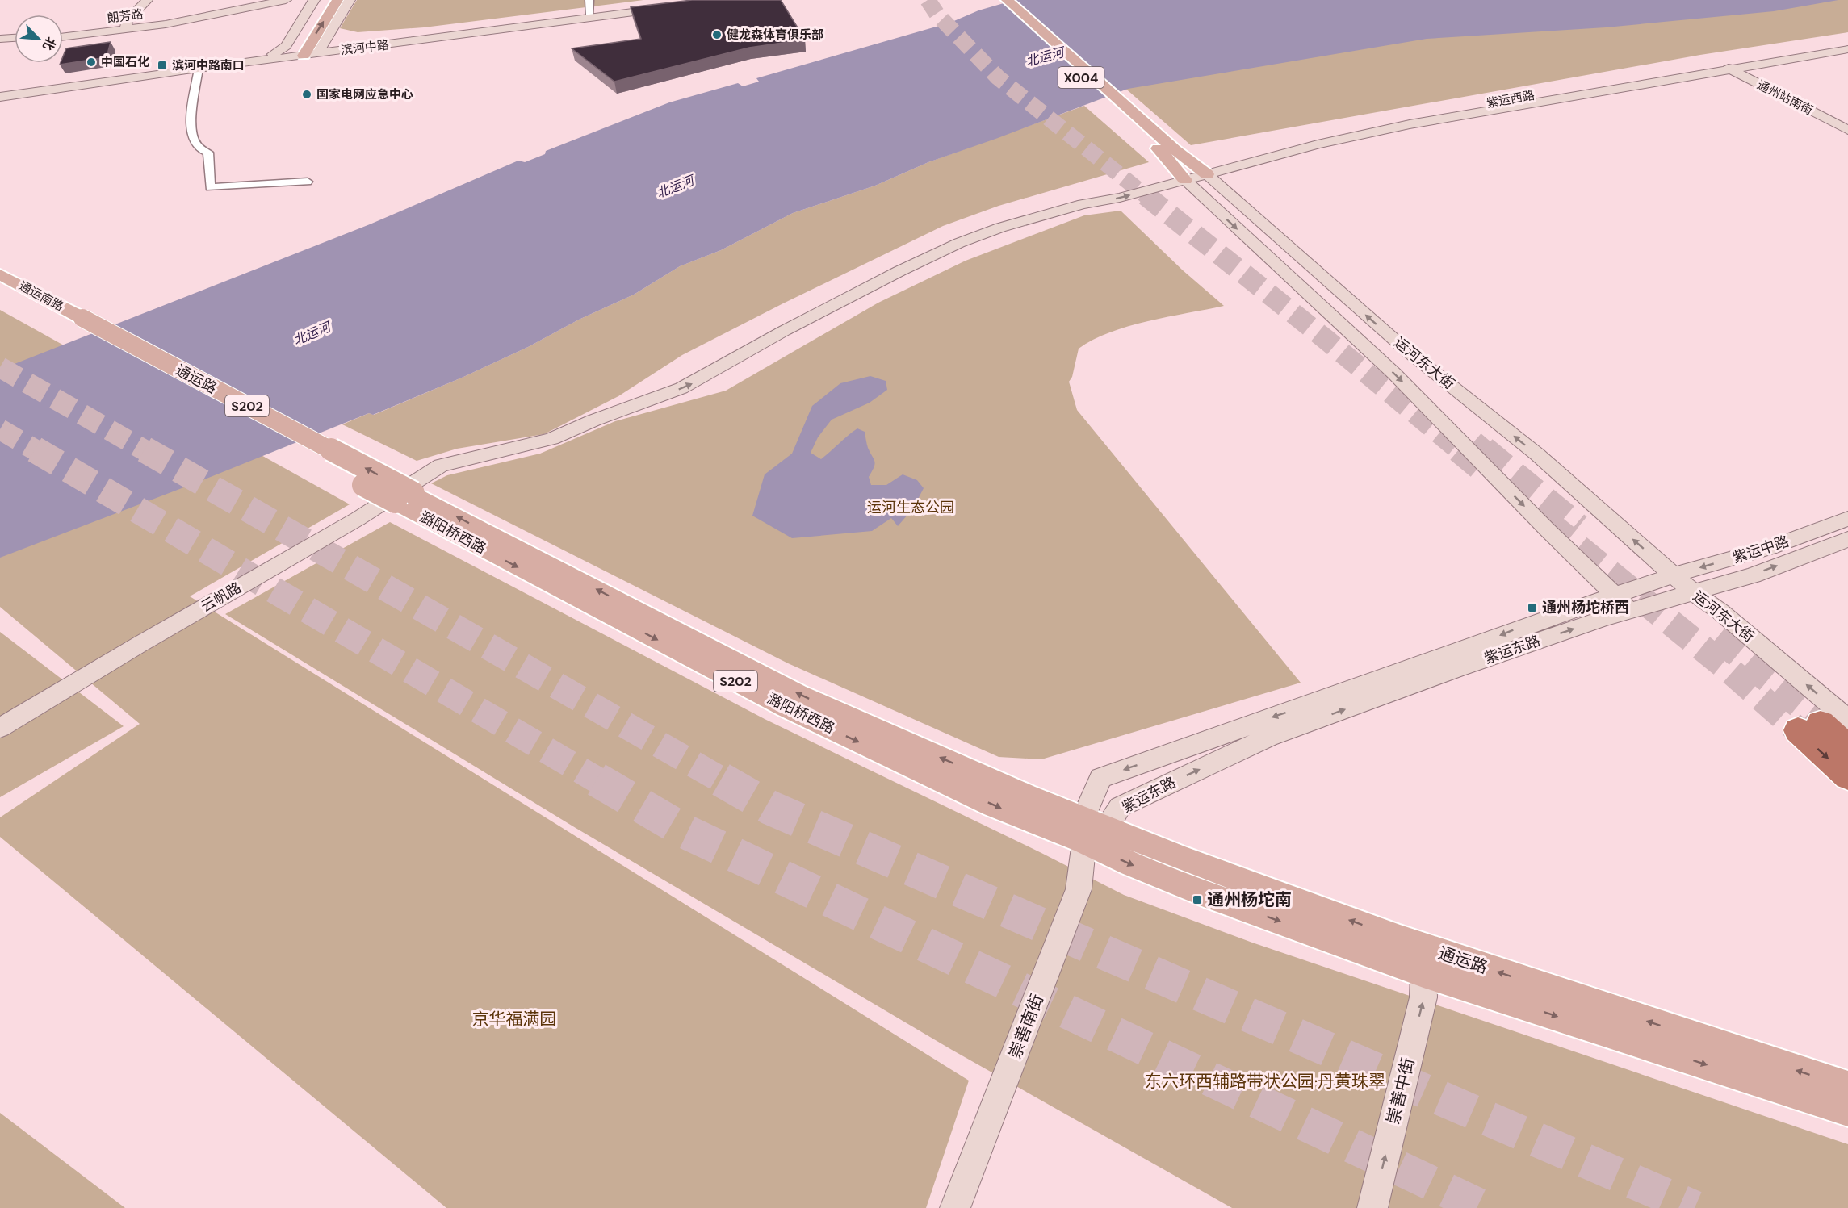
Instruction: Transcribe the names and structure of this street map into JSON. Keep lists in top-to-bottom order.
{
  "streets": {
    "main road": [
      "朗芳路",
      "滨河中路",
      "X004",
      "通州站南街",
      "紫运西路",
      "通运南路",
      "运河东大街",
      "通运路",
      "S202",
      "潞阳桥西路",
      "紫运中路",
      "云帆路",
      "紫运东路",
      "崇善南街",
      "崇善中街"
    ]
  },
  "crossings": [
    ["通州站南街", "紫运西路"],
    ["紫运西路", "运河东大街"],
    ["紫运西路", "云帆路"],
    ["通运南路", "通运路"],
    ["运河东大街", "紫运中路"],
    ["运河东大街", "紫运东路"],
    ["通运路", "潞阳桥西路"],
    ["通运路", "紫运东路"],
    ["通运路", "崇善南街"],
    ["通运路", "崇善中街"],
    ["潞阳桥西路", "紫运东路"],
    ["潞阳桥西路", "崇善南街"],
    ["紫运中路", "紫运东路"],
    ["紫运东路", "崇善南街"]
  ],
  "one_way": ["崇善中街"],
  "water": ["北运河"],
  "parks": ["运河生态公园", "京华福满园", "东六环西辅路带状公园·丹黄珠翠"],
  "places": {
    "other": ["健龙森体育俱乐部", "中国石化", "国家电网应急中心"],
    "transit": ["滨河中路南口", "通州杨坨桥西", "通州杨坨南"]
  },
  "north": "bottom right"
}
